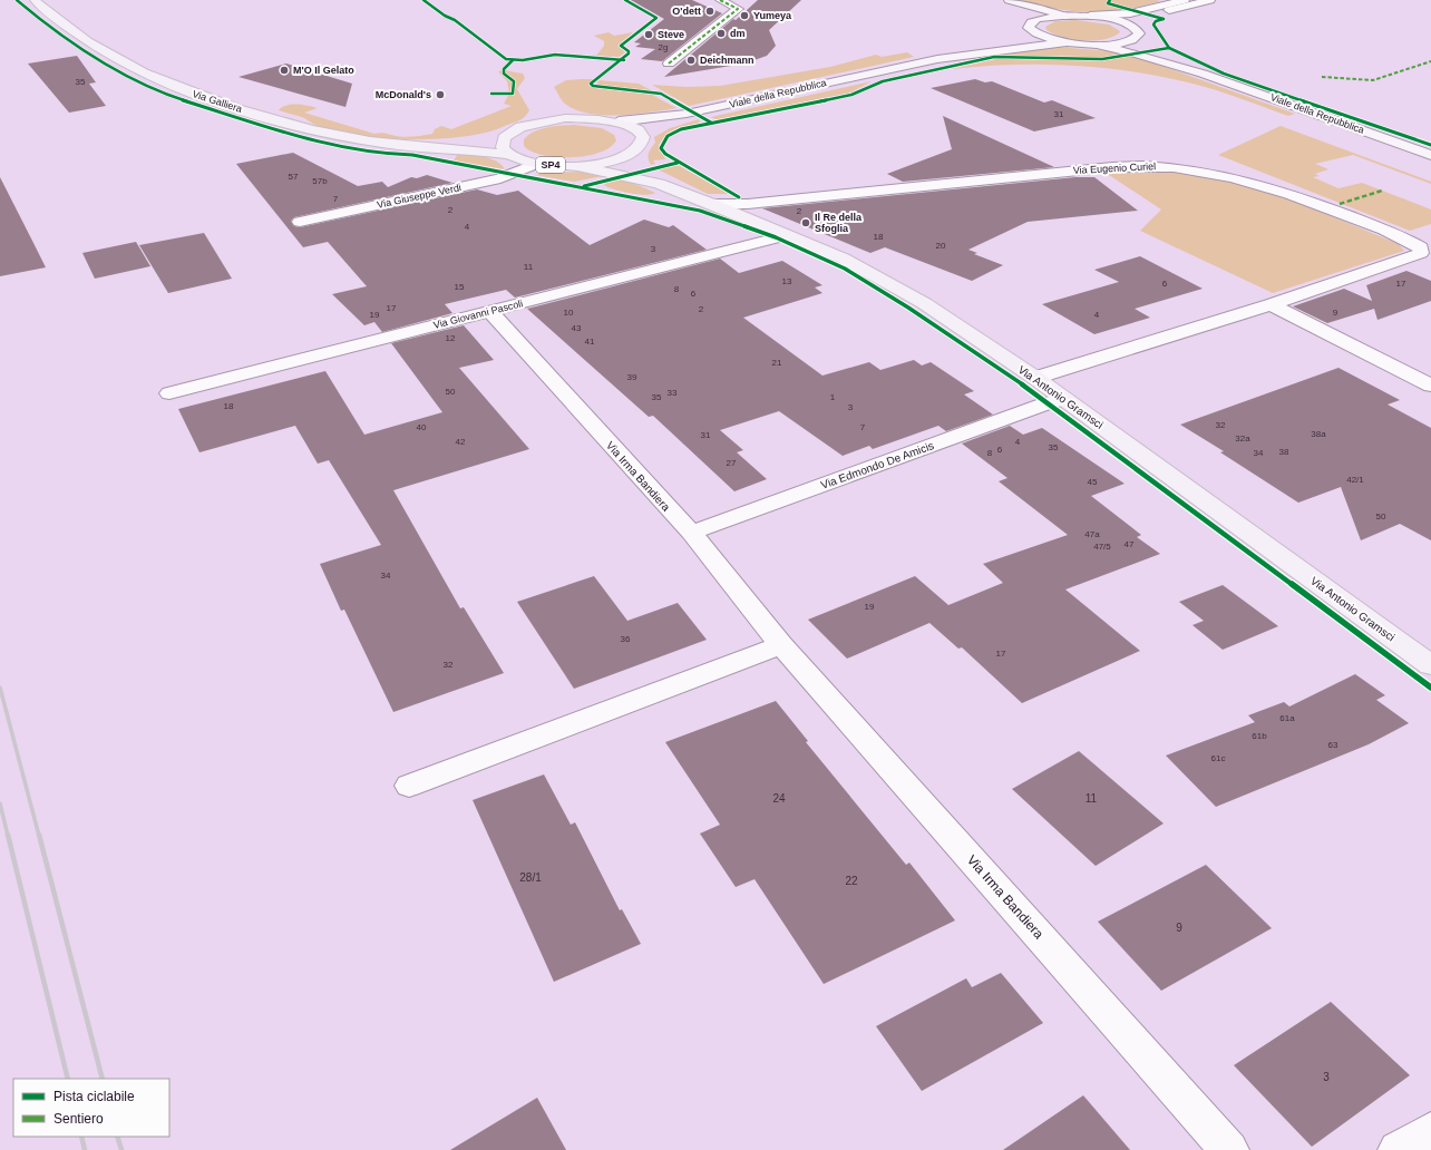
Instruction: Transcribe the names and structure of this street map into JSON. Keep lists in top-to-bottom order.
{
  "streets": {
    "main road": ["Via Galliera", "SP4", "Via Antonio Gramsci"],
    "street": [
      "Viale della Repubblica",
      "Via Eugenio Curiel",
      "Via Giuseppe Verdi",
      "Via Giovanni Pascoli",
      "Via Edmondo De Amicis",
      "Via Irma Bandiera"
    ]
  },
  "crossings": [
    ["Viale della Repubblica", "Via Galliera"],
    ["Via Galliera", "SP4"],
    ["SP4", "Via Giuseppe Verdi"],
    ["SP4", "Via Antonio Gramsci"],
    ["Via Eugenio Curiel", "Via Antonio Gramsci"],
    ["Via Giovanni Pascoli", "Via Antonio Gramsci"],
    ["Via Giovanni Pascoli", "Via Irma Bandiera"],
    ["Via Antonio Gramsci", "Via Edmondo De Amicis"],
    ["Via Edmondo De Amicis", "Via Irma Bandiera"]
  ],
  "places": [
    "O'dett",
    "Yumeya",
    "dm",
    "Steve",
    "Deichmann",
    "M'O Il Gelato",
    "McDonald's",
    "Il Re della Sfoglia"
  ],
  "house_numbers": [
    "2g",
    "35",
    "31",
    "57",
    "57b",
    "7",
    "2",
    "2",
    "4",
    "18",
    "20",
    "3",
    "11",
    "13",
    "6",
    "17",
    "15",
    "8",
    "6",
    "17",
    "2",
    "10",
    "9",
    "19",
    "4",
    "43",
    "12",
    "41",
    "21",
    "39",
    "50",
    "33",
    "35",
    "1",
    "18",
    "3",
    "32",
    "40",
    "7",
    "38a",
    "31",
    "32a",
    "42",
    "4",
    "35",
    "6",
    "38",
    "8",
    "34",
    "27",
    "42/1",
    "45",
    "50",
    "47a",
    "47",
    "47/5",
    "34",
    "19",
    "36",
    "17",
    "32",
    "61a",
    "61b",
    "63",
    "61c",
    "24",
    "11",
    "28/1",
    "22",
    "9",
    "3"
  ],
  "legend": ["Pista ciclabile", "Sentiero"]
}
